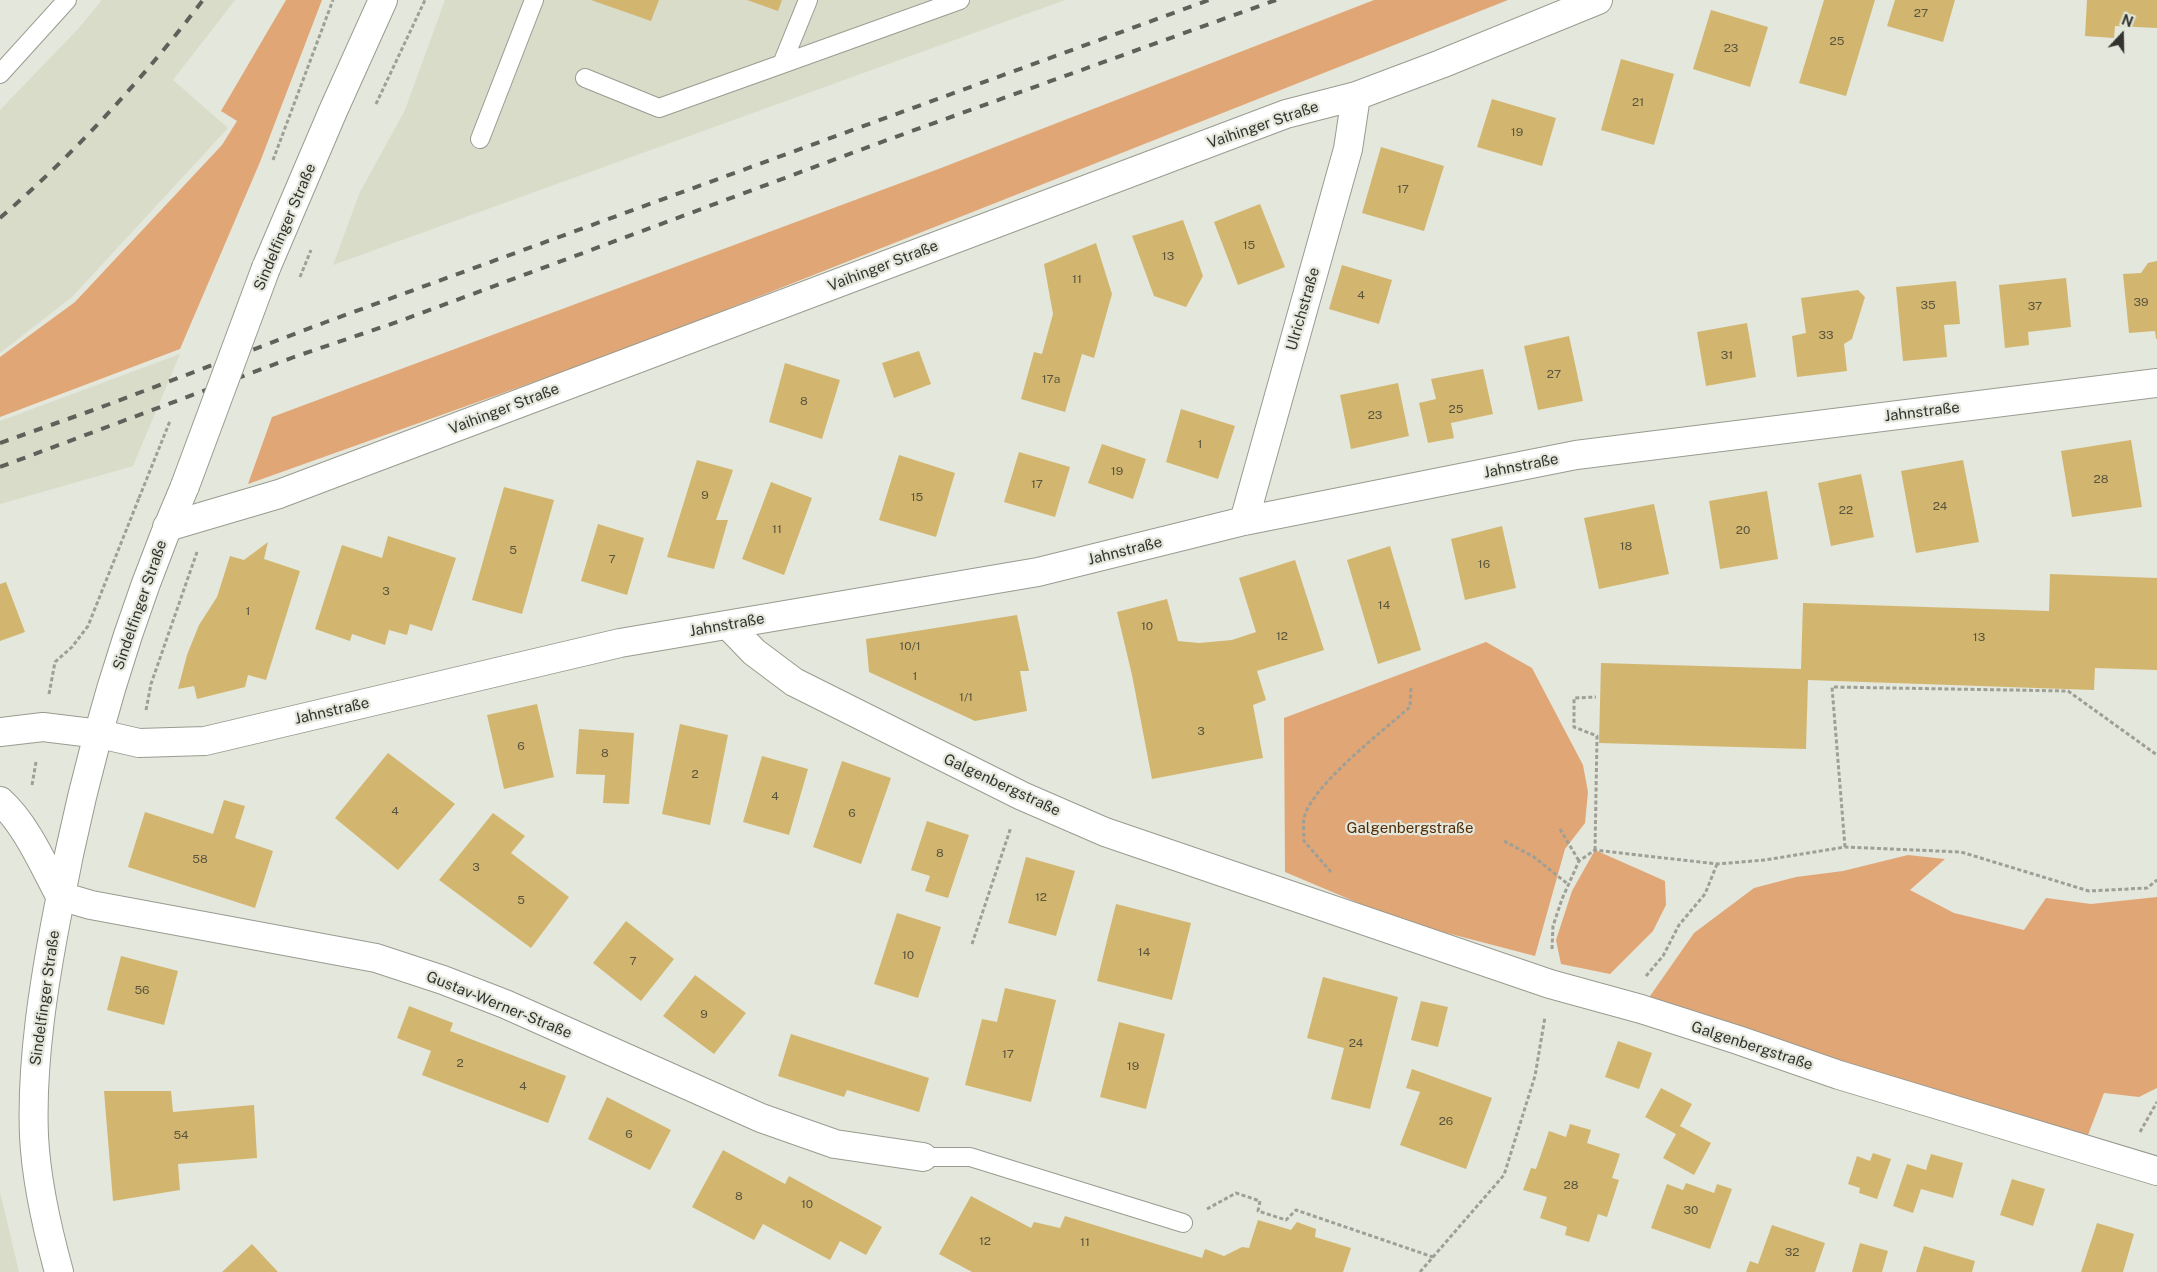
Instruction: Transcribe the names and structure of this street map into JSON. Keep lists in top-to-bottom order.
{
  "streets": {
    "street": [
      "Vaihinger Straße",
      "Sindelfinger Straße",
      "Ulrichstraße",
      "Jahnstraße",
      "Galgenbergstraße",
      "Gustav-Werner-Straße"
    ]
  },
  "crossings": [
    ["Vaihinger Straße", "Sindelfinger Straße"],
    ["Vaihinger Straße", "Ulrichstraße"],
    ["Sindelfinger Straße", "Jahnstraße"],
    ["Sindelfinger Straße", "Gustav-Werner-Straße"],
    ["Ulrichstraße", "Jahnstraße"],
    ["Jahnstraße", "Galgenbergstraße"]
  ],
  "parks": ["Galgenbergstraße"],
  "house_numbers": [
    "27",
    "25",
    "23",
    "21",
    "19",
    "17",
    "15",
    "13",
    "11",
    "4",
    "39",
    "35",
    "37",
    "33",
    "31",
    "27",
    "17a",
    "8",
    "25",
    "23",
    "1",
    "19",
    "28",
    "17",
    "9",
    "15",
    "24",
    "22",
    "11",
    "20",
    "18",
    "5",
    "7",
    "16",
    "3",
    "14",
    "1",
    "10",
    "12",
    "13",
    "10/1",
    "1",
    "1/1",
    "3",
    "6",
    "8",
    "2",
    "4",
    "4",
    "6",
    "8",
    "58",
    "3",
    "12",
    "5",
    "14",
    "10",
    "7",
    "56",
    "9",
    "24",
    "17",
    "2",
    "19",
    "4",
    "26",
    "6",
    "54",
    "28",
    "8",
    "10",
    "30",
    "12",
    "11",
    "32"
  ],
  "north": "top"
}
